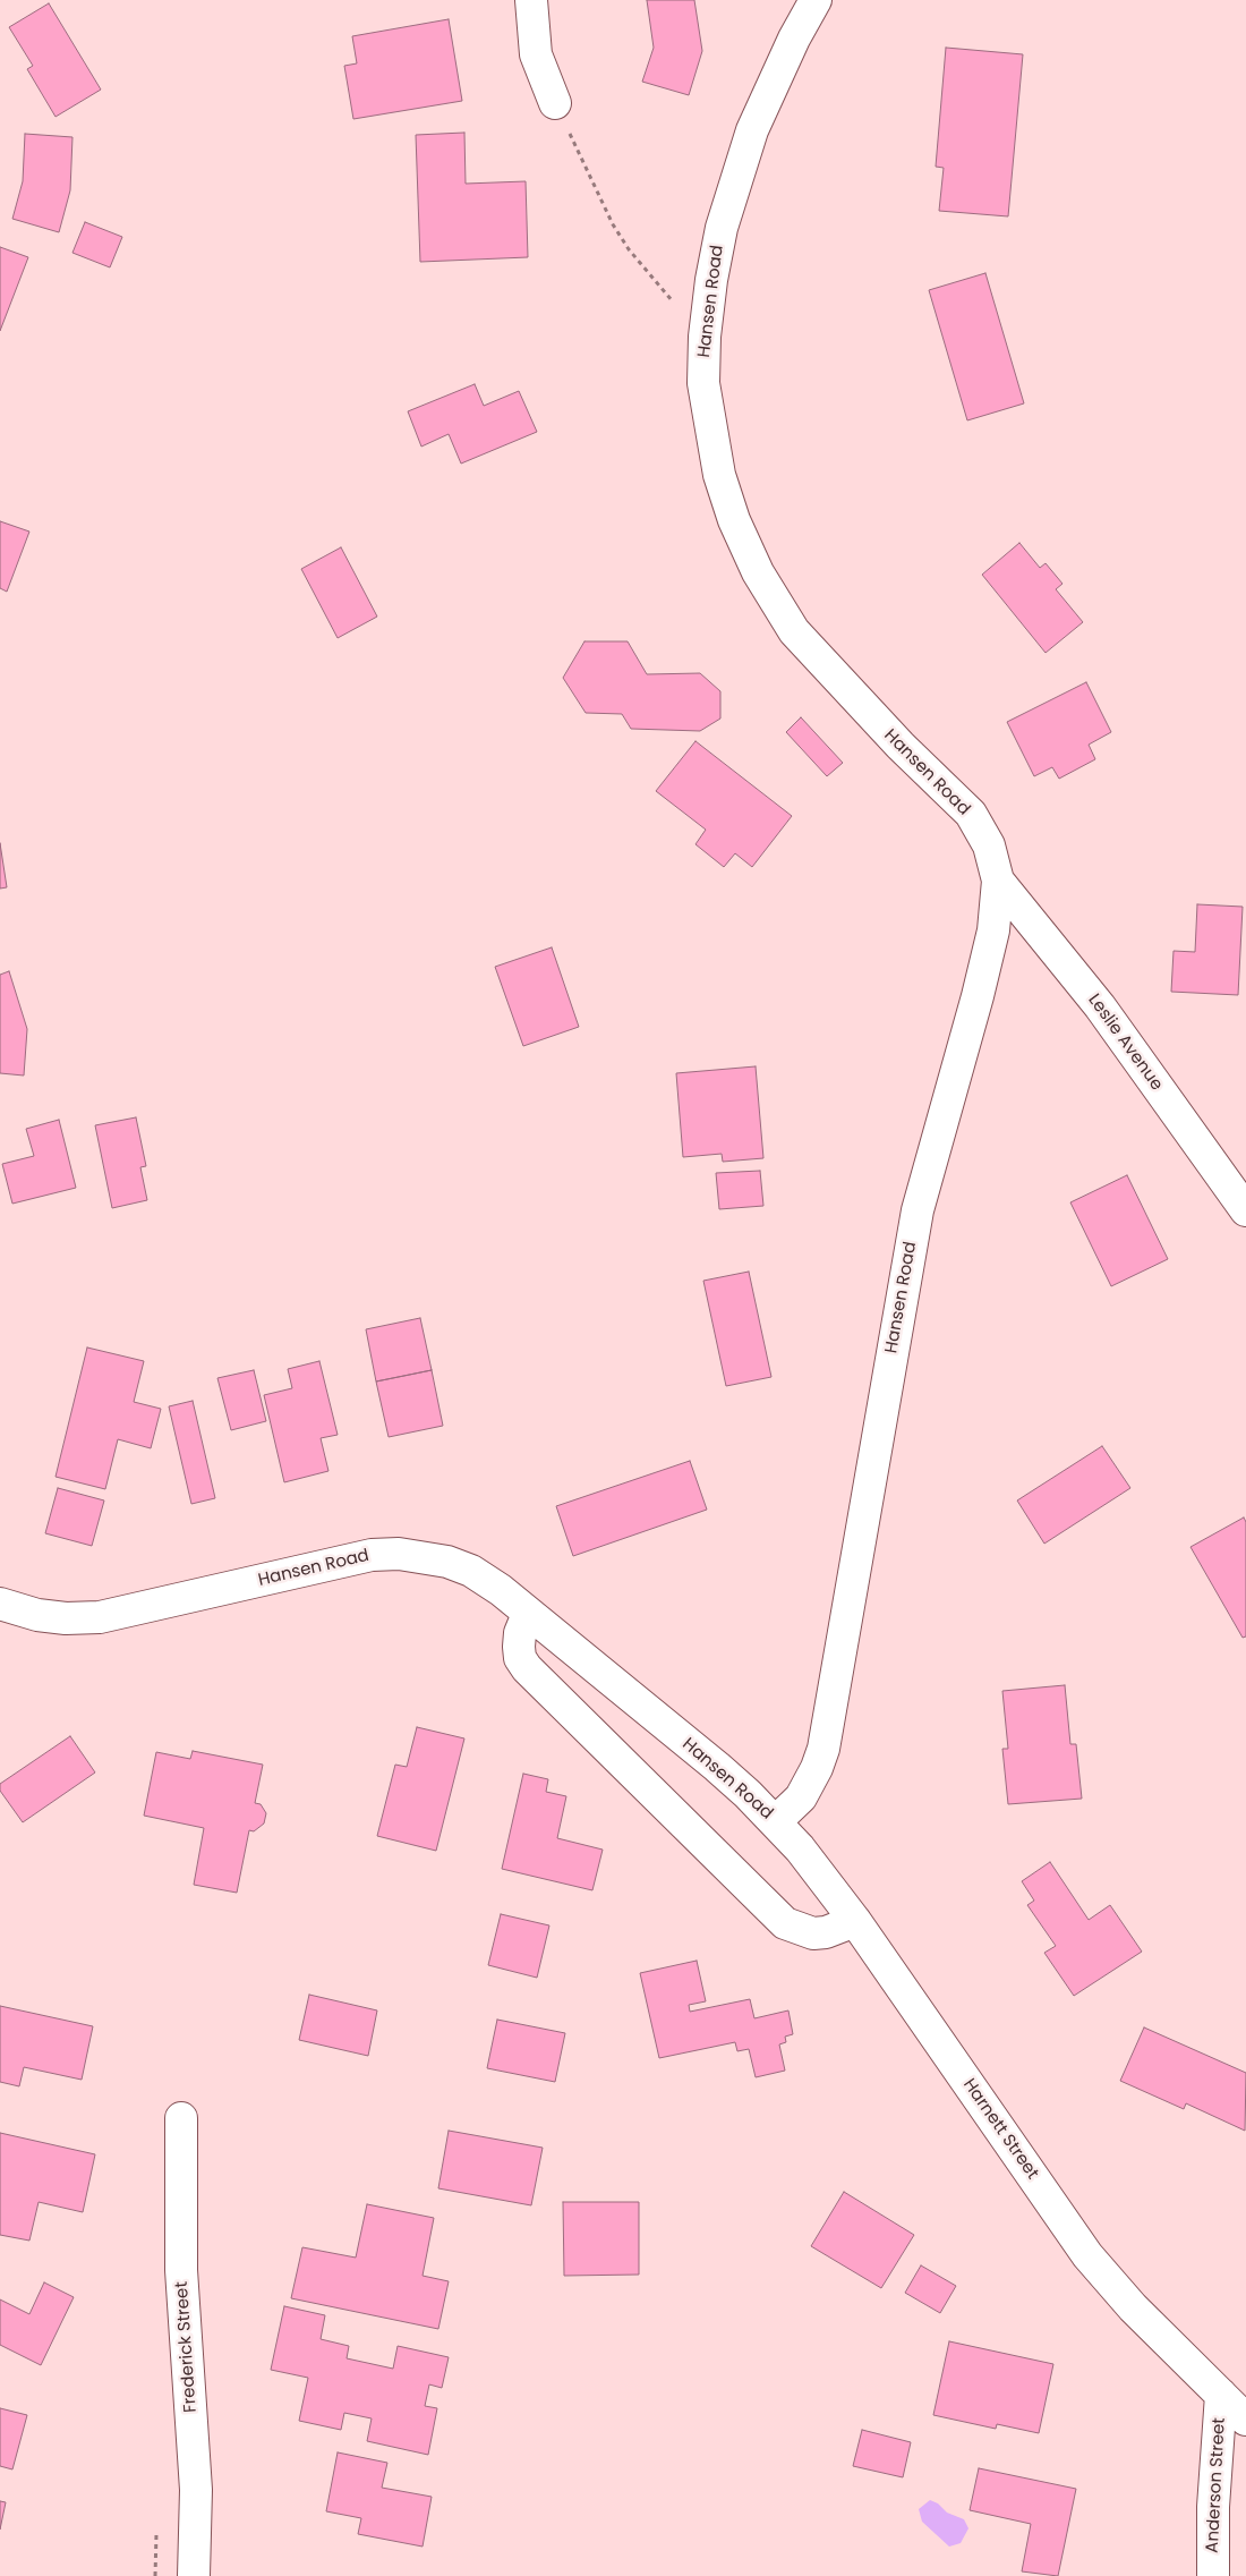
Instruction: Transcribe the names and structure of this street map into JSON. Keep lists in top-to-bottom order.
{
  "streets": {
    "street": [
      "Hansen Road",
      "Leslie Avenue",
      "Harnett Street",
      "Frederick Street",
      "Anderson Street"
    ]
  },
  "crossings": [
    ["Hansen Road", "Leslie Avenue"],
    ["Hansen Road", "Harnett Street"],
    ["Harnett Street", "Anderson Street"]
  ]
}
